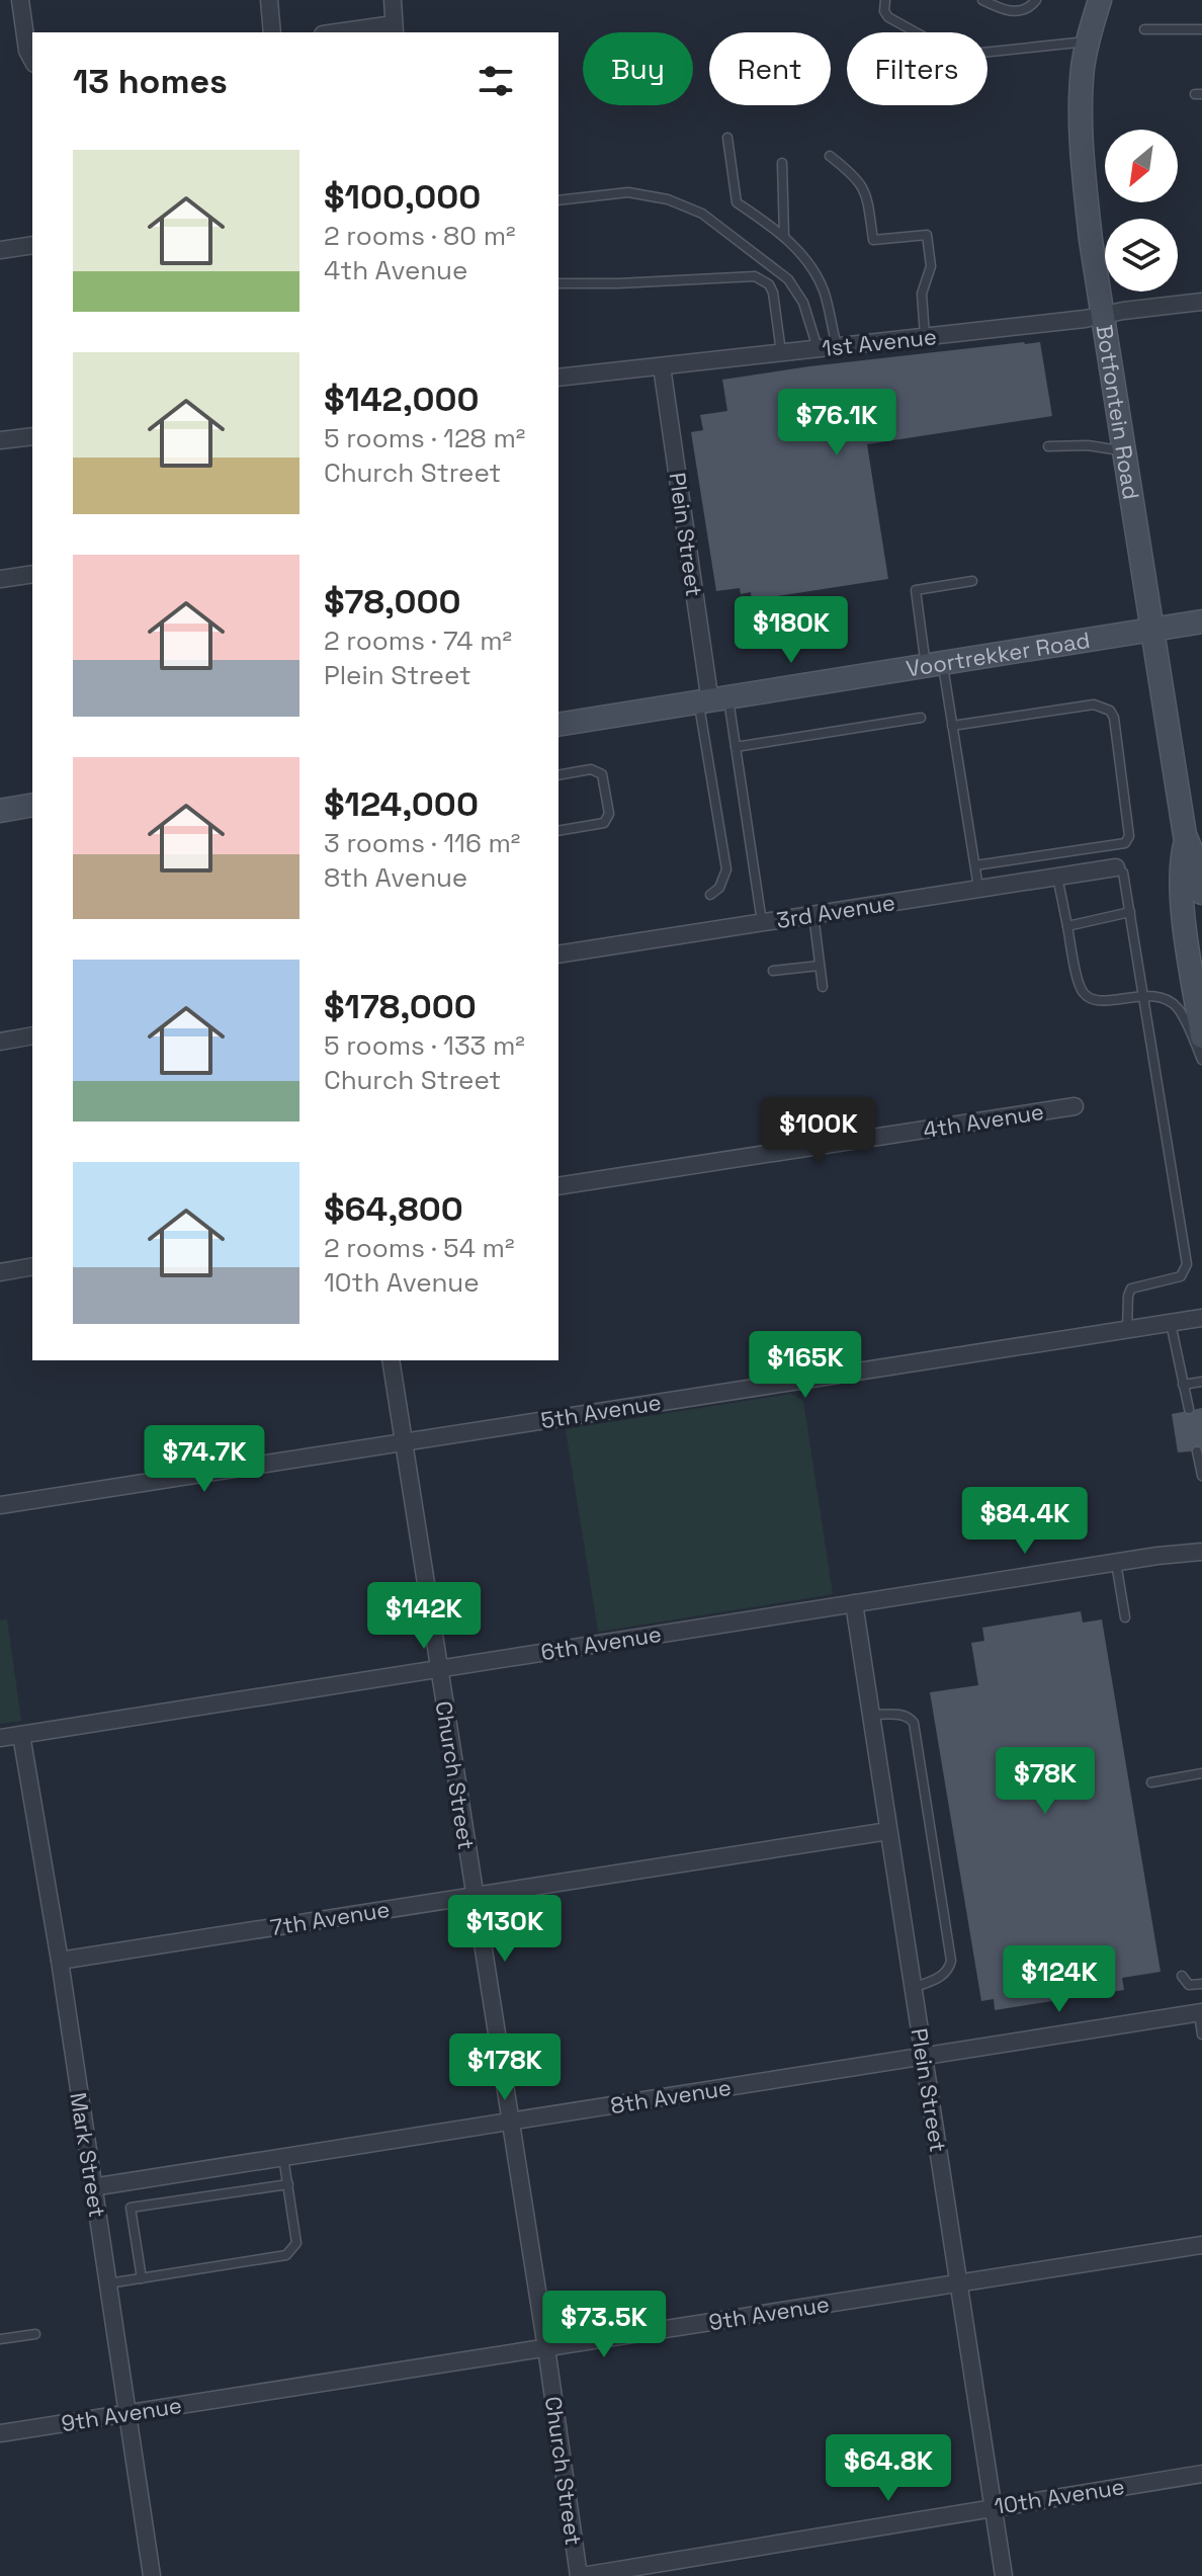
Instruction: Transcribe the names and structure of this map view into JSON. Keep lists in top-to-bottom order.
{
  "streets": {
    "main road": ["Botfontein Road", "Voortrekker Road"],
    "street": [
      "1st Avenue",
      "Plein Street",
      "3rd Avenue",
      "4th Avenue",
      "5th Avenue",
      "6th Avenue",
      "Church Street",
      "7th Avenue",
      "8th Avenue",
      "Mark Street",
      "9th Avenue",
      "10th Avenue"
    ]
  },
  "crossings": [
    ["1st Avenue", "Botfontein Road"],
    ["1st Avenue", "Plein Street"],
    ["Botfontein Road", "Voortrekker Road"],
    ["Plein Street", "Voortrekker Road"],
    ["Plein Street", "6th Avenue"],
    ["Plein Street", "7th Avenue"],
    ["Plein Street", "8th Avenue"],
    ["Plein Street", "9th Avenue"],
    ["Plein Street", "10th Avenue"],
    ["5th Avenue", "Church Street"],
    ["6th Avenue", "Church Street"],
    ["6th Avenue", "Mark Street"],
    ["Church Street", "7th Avenue"],
    ["Church Street", "8th Avenue"],
    ["Church Street", "9th Avenue"],
    ["Church Street", "10th Avenue"],
    ["7th Avenue", "Mark Street"],
    ["8th Avenue", "Mark Street"],
    ["Mark Street", "9th Avenue"]
  ],
  "north": "bottom left",
  "page": {
    "chip": ["Buy", "Rent", "Filters"],
    "heading": "13 homes",
    "list": [
      {
        "name": "$100,000",
        "note": "2 rooms · 80 m² · 4th Avenue"
      },
      {
        "name": "$142,000",
        "note": "5 rooms · 128 m² · Church Street"
      },
      {
        "name": "$78,000",
        "note": "2 rooms · 74 m² · Plein Street"
      },
      {
        "name": "$124,000",
        "note": "3 rooms · 116 m² · 8th Avenue"
      },
      {
        "name": "$178,000",
        "note": "5 rooms · 133 m² · Church Street"
      },
      {
        "name": "$64,800",
        "note": "2 rooms · 54 m² · 10th Avenue"
      }
    ],
    "price": [
      "$76.1K",
      "$180K",
      "$100K",
      "$165K",
      "$74.7K",
      "$84.4K",
      "$142K",
      "$78K",
      "$130K",
      "$124K",
      "$178K",
      "$73.5K",
      "$64.8K"
    ]
  }
}
